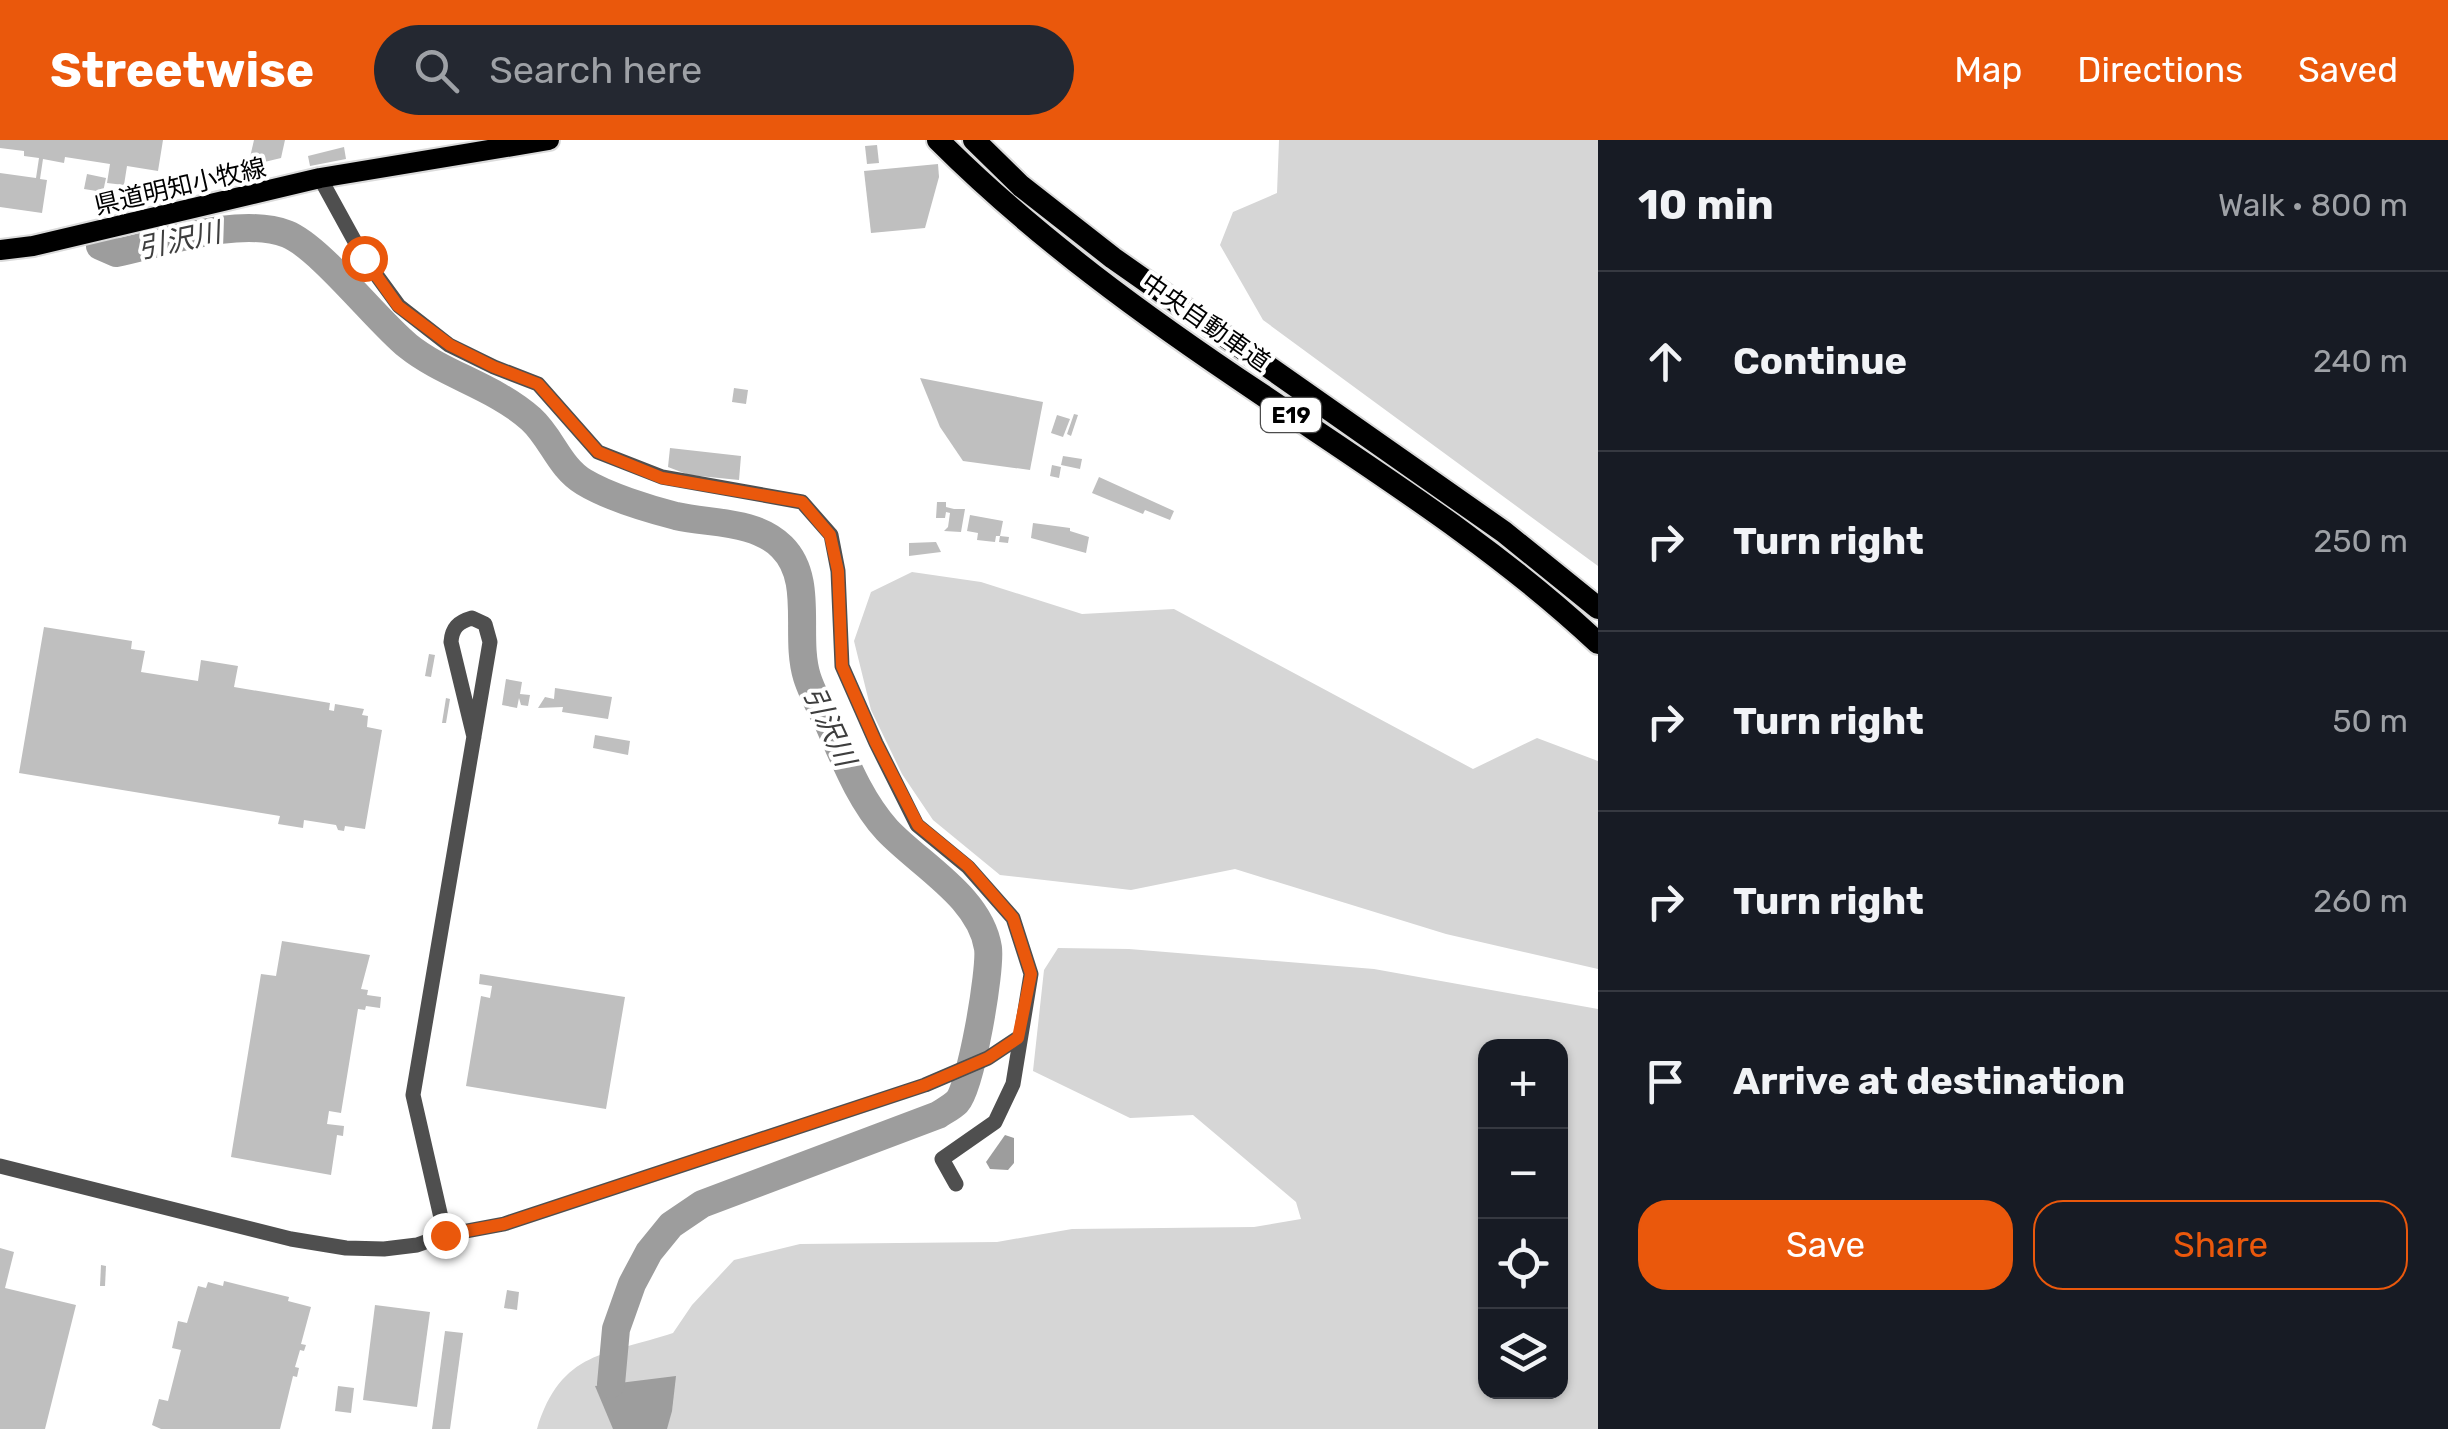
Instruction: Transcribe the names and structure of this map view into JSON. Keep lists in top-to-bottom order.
{
  "streets": {
    "highway": ["中央自動車道", "E19"],
    "main road": ["県道明知小牧線"]
  },
  "water": ["引沢川"],
  "page": {
    "header": "Streetwise",
    "search": "Search here",
    "nav": ["Map", "Directions", "Saved"],
    "heading": ["10 min", "Walk · 800 m"],
    "list": [
      ["Continue", "240 m"],
      ["Turn right", "250 m"],
      ["Turn right", "50 m"],
      ["Turn right", "260 m"],
      "Arrive at destination"
    ],
    "map_buttons": ["+", "−"],
    "buttons": ["Save", "Share"]
  }
}
